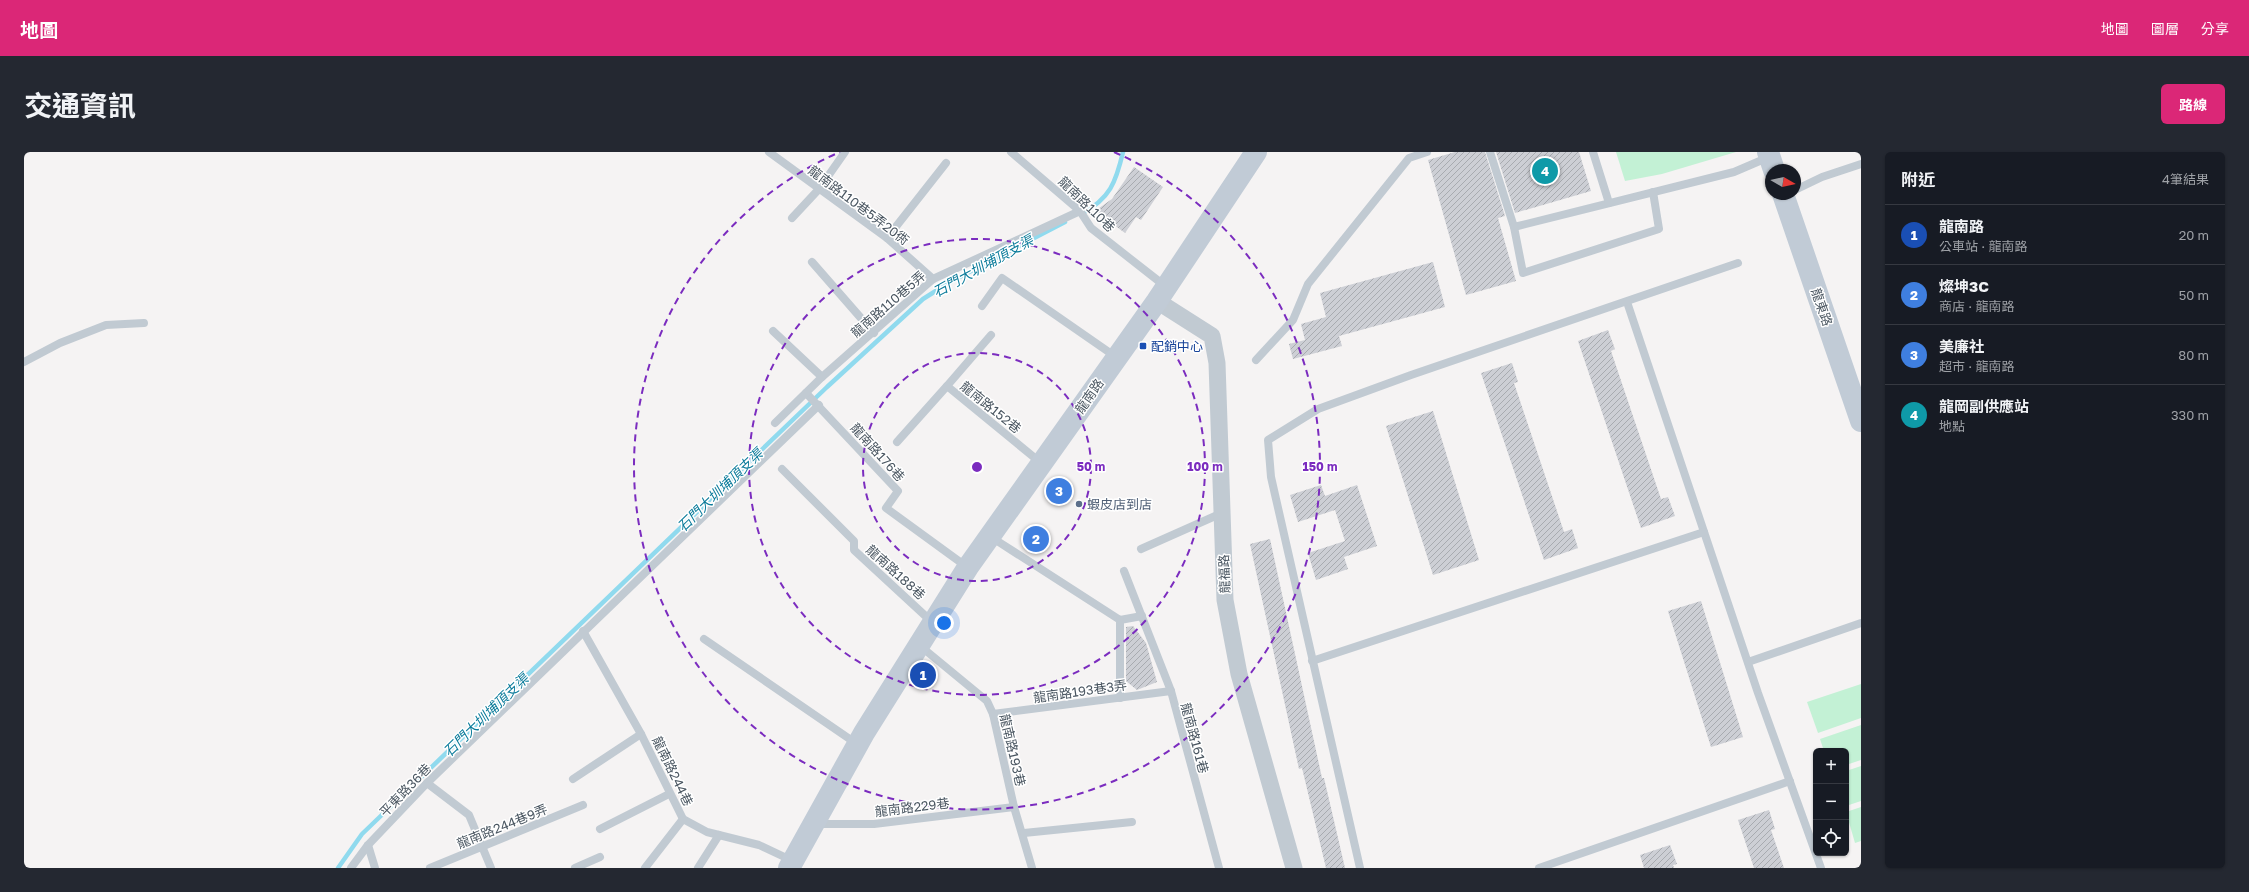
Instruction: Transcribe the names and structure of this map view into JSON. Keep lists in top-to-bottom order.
{
  "streets": {
    "main road": ["龍東路", "龍南路"],
    "street": ["龍福路"],
    "lane": [
      "龍南路110巷",
      "龍南路110巷5弄20衖",
      "龍南路110巷5弄",
      "龍南路152巷",
      "龍南路176巷",
      "龍南路188巷",
      "龍南路193巷3弄",
      "龍南路161巷",
      "龍南路193巷",
      "龍南路244巷",
      "平東路36巷",
      "龍南路229巷",
      "龍南路244巷9弄"
    ]
  },
  "crossings": [
    ["龍南路110巷", "龍南路110巷5弄"],
    ["龍南路110巷", "龍南路"],
    ["龍南路110巷", "龍福路"],
    ["龍南路110巷5弄20衖", "龍南路110巷5弄"],
    ["龍南路110巷5弄", "龍南路176巷"],
    ["龍南路", "龍南路152巷"],
    ["龍南路", "龍南路176巷"],
    ["龍南路", "龍南路188巷"],
    ["龍南路", "龍福路"],
    ["龍南路", "龍南路193巷"],
    ["龍南路", "龍南路244巷"],
    ["龍南路", "龍南路229巷"],
    ["龍南路176巷", "平東路36巷"],
    ["龍南路193巷3弄", "龍南路161巷"],
    ["龍南路193巷3弄", "龍南路193巷"],
    ["龍南路193巷", "龍南路229巷"],
    ["龍南路244巷", "平東路36巷"]
  ],
  "water": ["石門大圳埔頂支渠"],
  "places": {
    "transit": ["配銷中心"],
    "other": ["蝦皮店到店"]
  },
  "north": "right",
  "page": {
    "header": "地圖",
    "nav": ["地圖", "圖層", "分享"],
    "title": "交通資訊",
    "buttons": "路線",
    "heading": ["附近", "4筆結果"],
    "pins": [
      "4",
      "3",
      "2",
      "1"
    ],
    "list": [
      {
        "mark": "1",
        "name": "龍南路",
        "note": "公車站 · 龍南路",
        "value": "20 m"
      },
      {
        "mark": "2",
        "name": "燦坤3C",
        "note": "商店 · 龍南路",
        "value": "50 m"
      },
      {
        "mark": "3",
        "name": "美廉社",
        "note": "超市 · 龍南路",
        "value": "80 m"
      },
      {
        "mark": "4",
        "name": "龍岡副供應站",
        "note": "地點",
        "value": "330 m"
      }
    ],
    "map_buttons": ["+", "−"]
  },
  "rings": ["50 m", "100 m", "150 m"]
}
